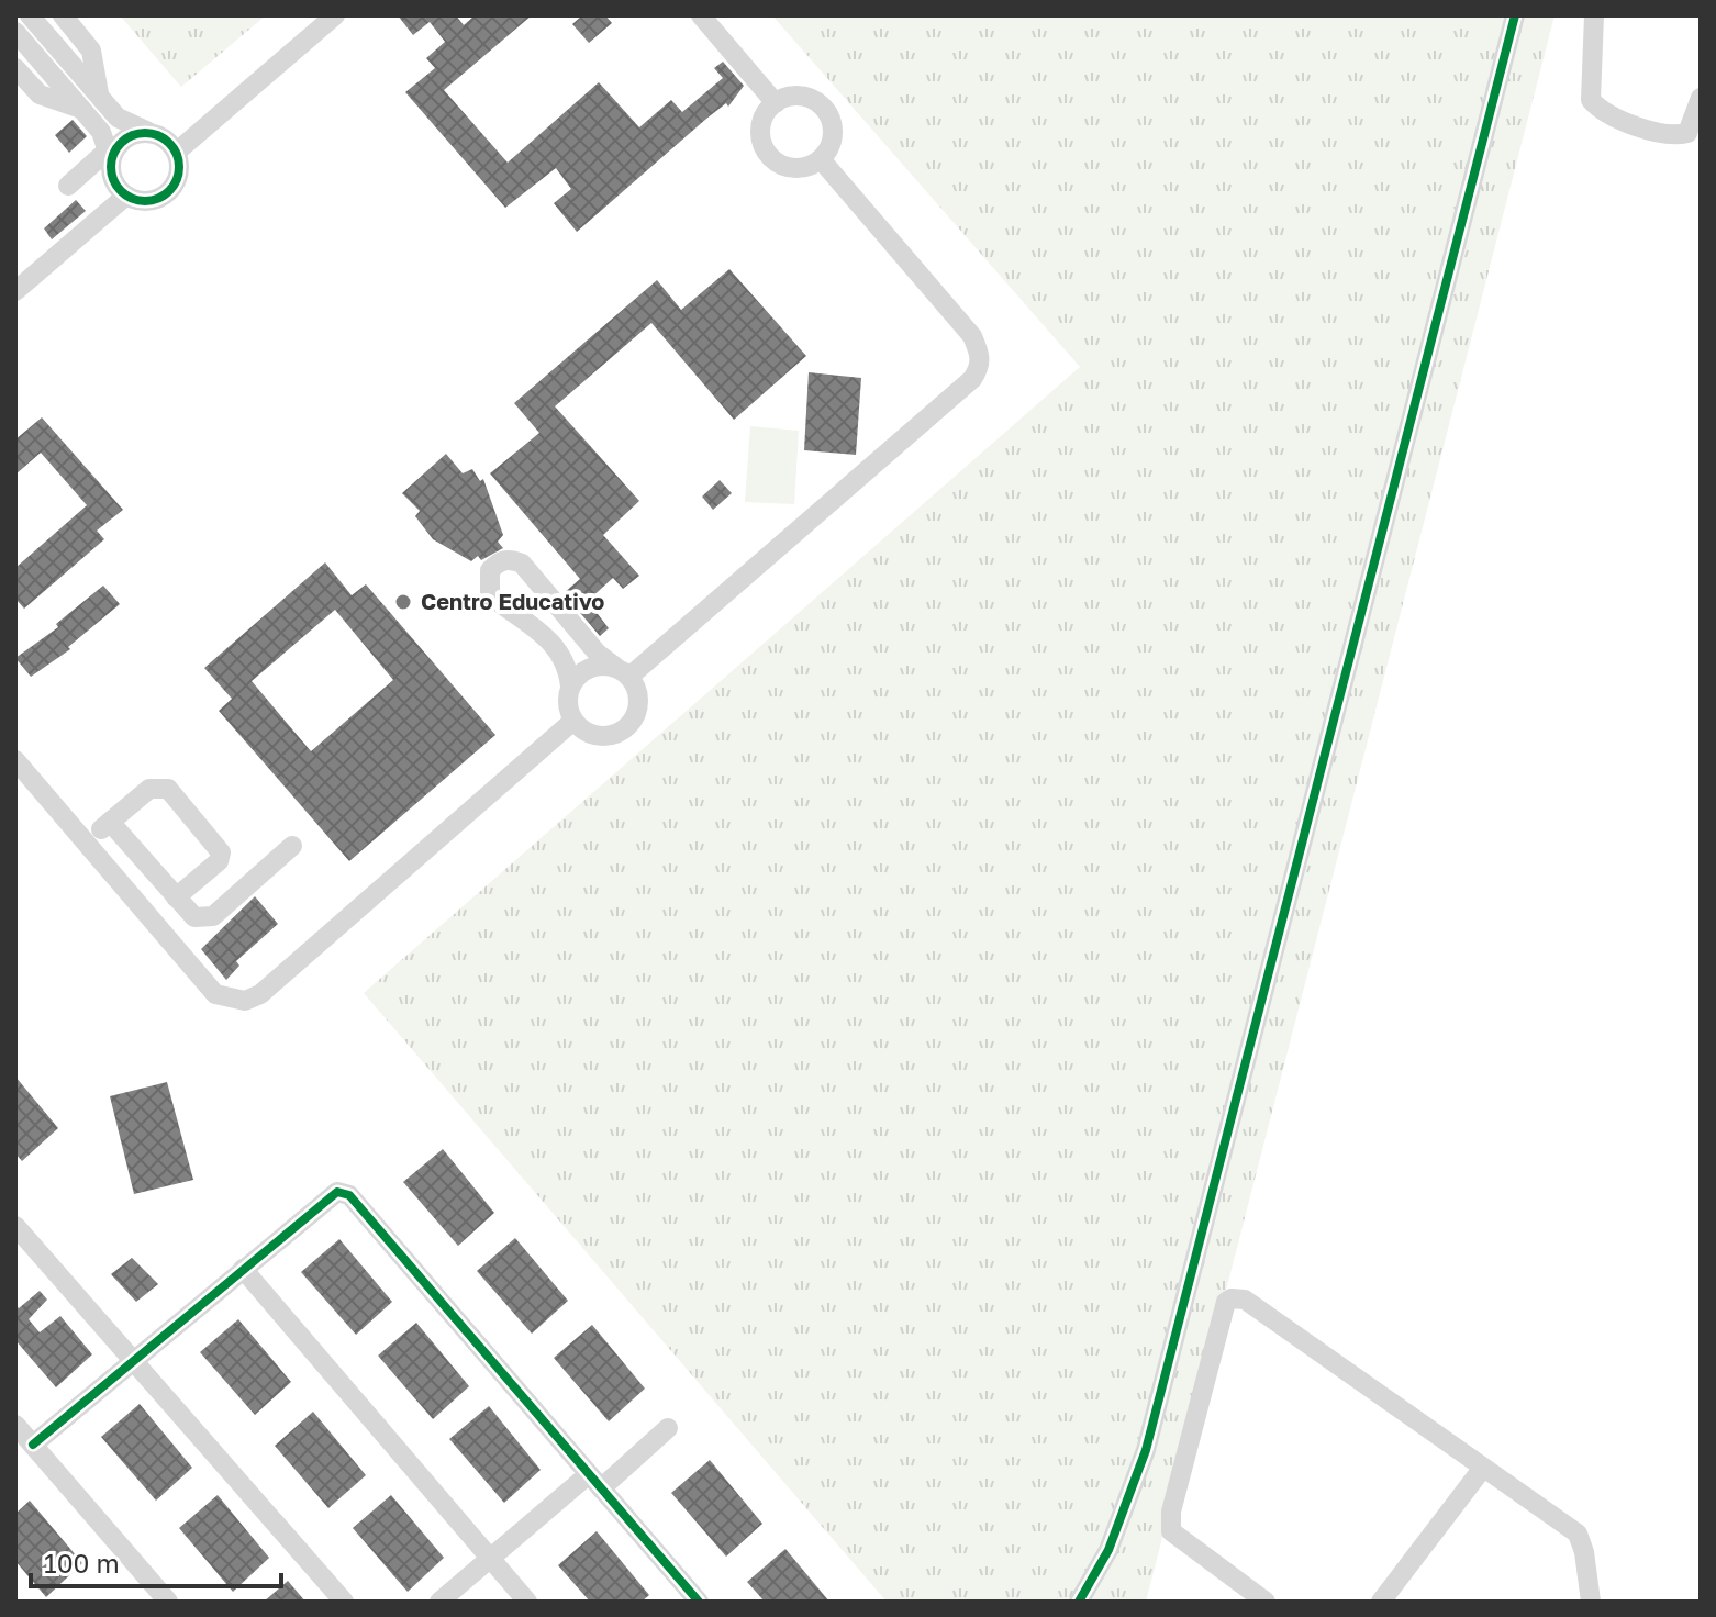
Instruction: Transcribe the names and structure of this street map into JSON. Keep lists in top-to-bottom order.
{
  "places": ["Centro Educativo"],
  "scale_bar": "100 m"
}
